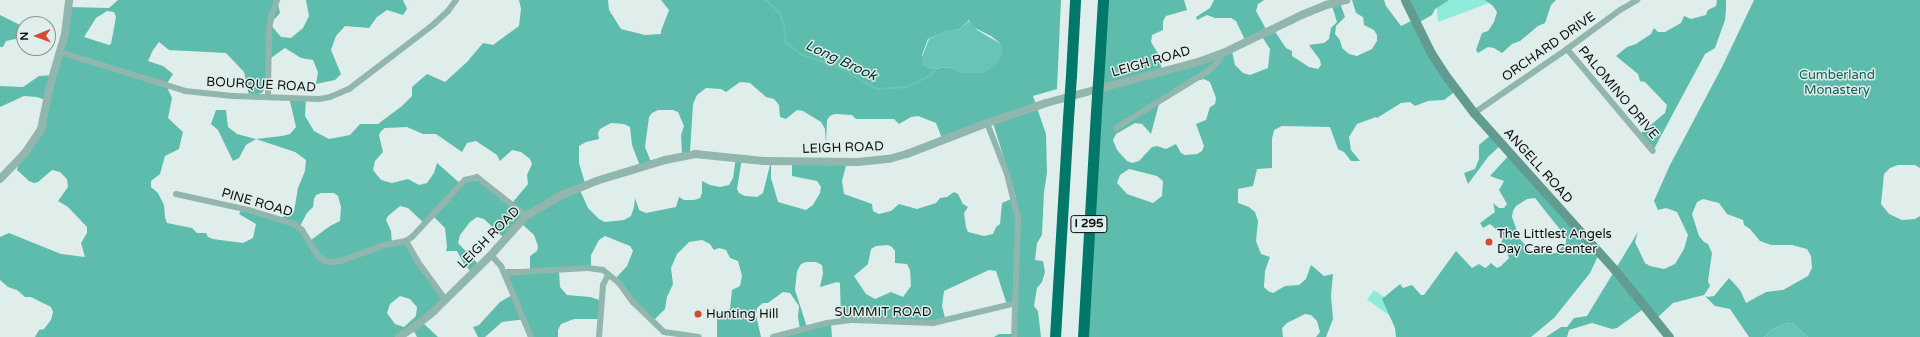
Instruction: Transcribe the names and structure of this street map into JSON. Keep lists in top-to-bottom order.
{
  "streets": {
    "highway": ["I 295"],
    "main road": ["ANGELL ROAD"],
    "street": [
      "ORCHARD DRIVE",
      "LEIGH ROAD",
      "BOURQUE ROAD",
      "PALOMINO DRIVE",
      "PINE ROAD",
      "SUMMIT ROAD"
    ]
  },
  "crossings": [
    ["ORCHARD DRIVE", "PALOMINO DRIVE"],
    ["ORCHARD DRIVE", "ANGELL ROAD"]
  ],
  "water": ["Long Brook"],
  "parks": ["Cumberland Monastery"],
  "places": ["The Littlest Angels Day Care Center", "Hunting Hill"],
  "north": "left"
}
